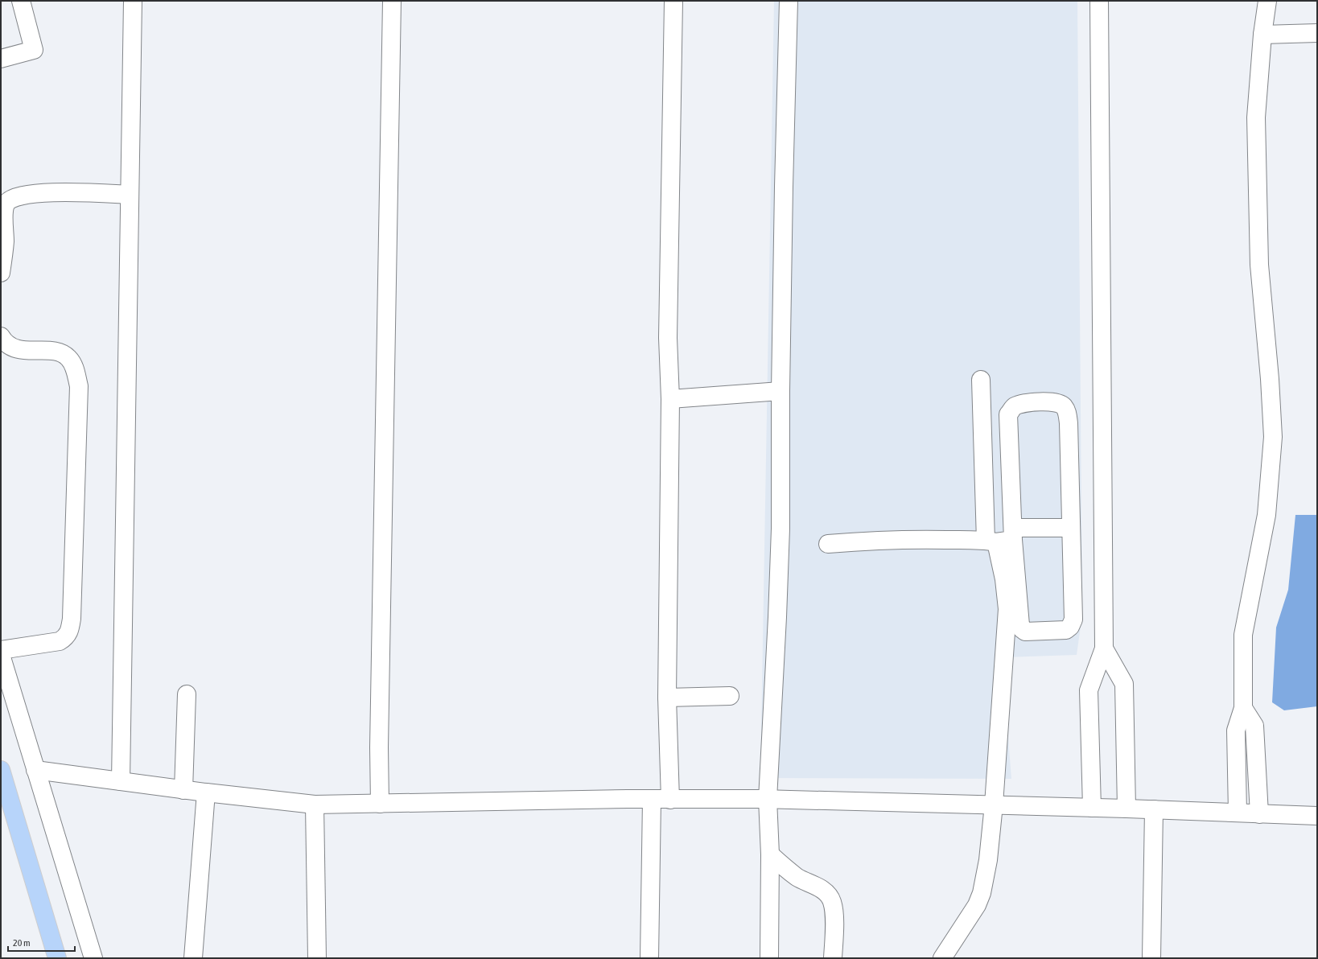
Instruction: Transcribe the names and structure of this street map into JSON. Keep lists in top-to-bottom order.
{
  "scale_bar": "20 m"
}
